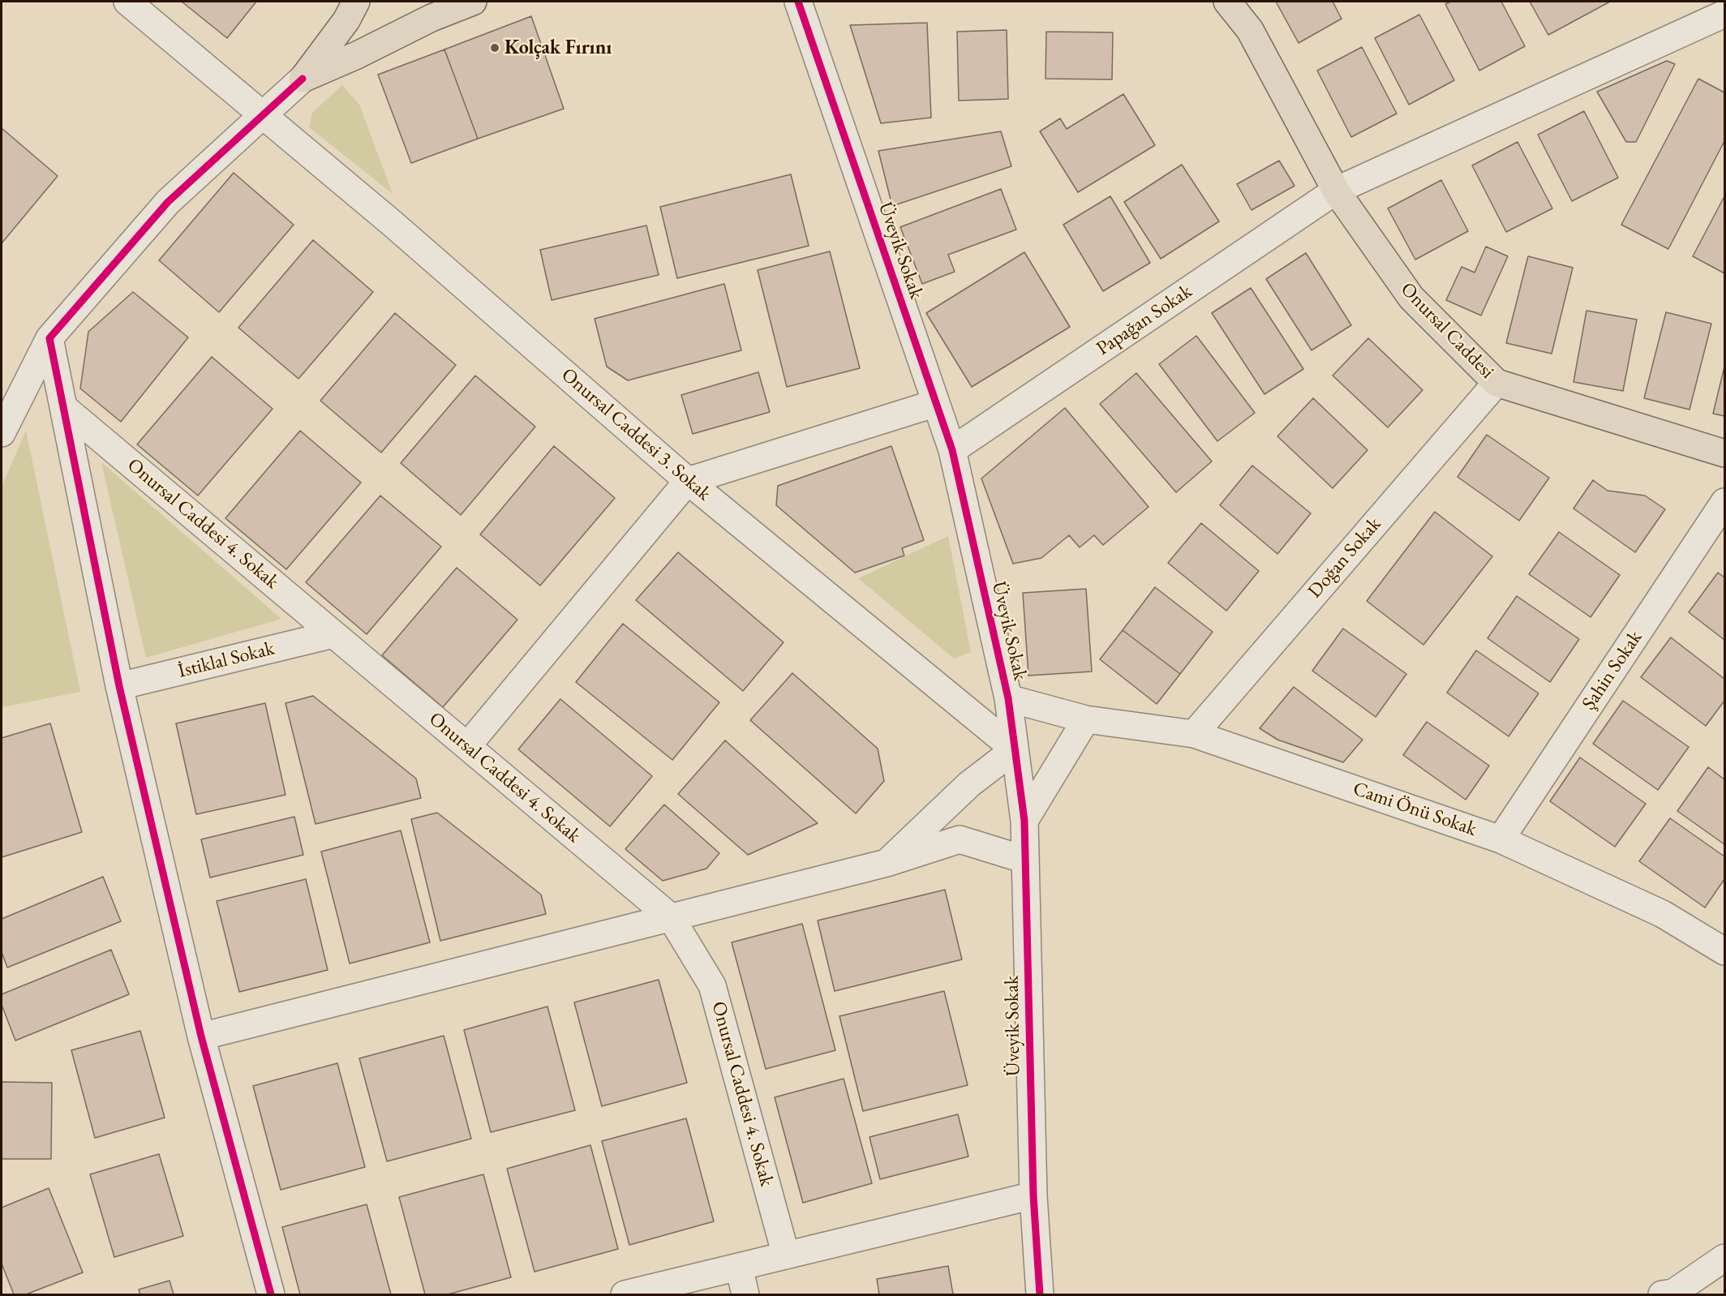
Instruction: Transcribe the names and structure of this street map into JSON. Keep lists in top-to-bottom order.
{
  "streets": {
    "main road": ["Onursal Caddesi"],
    "street": [
      "Üveyik Sokak",
      "Papağan Sokak",
      "Onursal Caddesi 3. Sokak",
      "Onursal Caddesi 4. Sokak",
      "Doğan Sokak",
      "İstiklal Sokak",
      "Şahin Sokak",
      "Cami Önü Sokak"
    ]
  },
  "crossings": [
    ["Üveyik Sokak", "Papağan Sokak"],
    ["Üveyik Sokak", "Onursal Caddesi 3. Sokak"],
    ["Üveyik Sokak", "Cami Önü Sokak"],
    ["Papağan Sokak", "Onursal Caddesi"],
    ["Onursal Caddesi", "Doğan Sokak"],
    ["Onursal Caddesi 4. Sokak", "İstiklal Sokak"],
    ["Doğan Sokak", "Cami Önü Sokak"],
    ["Şahin Sokak", "Cami Önü Sokak"]
  ],
  "places": ["Kolçak Fırını"]
}
